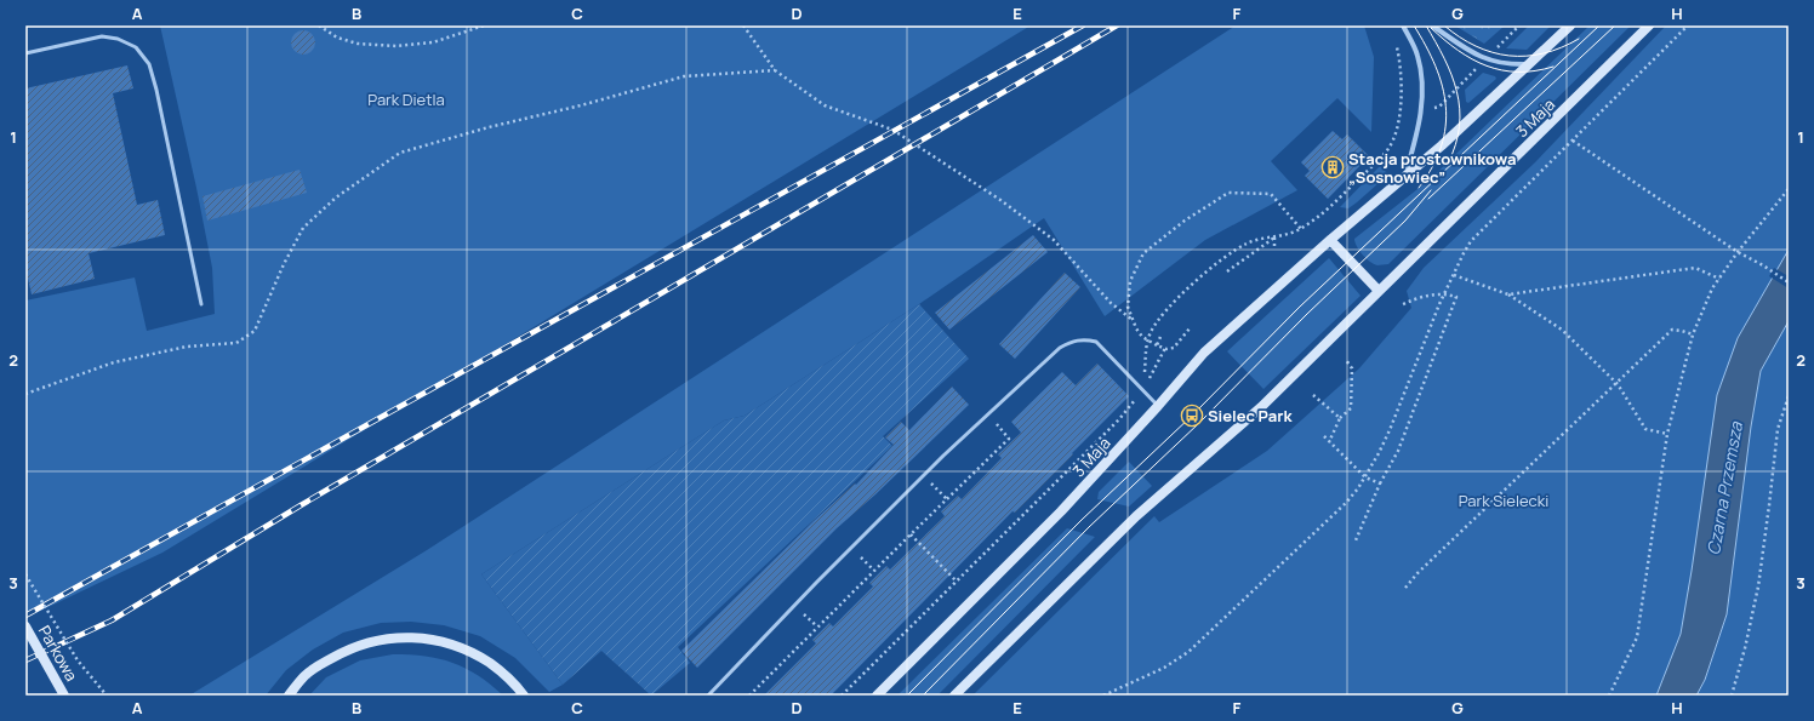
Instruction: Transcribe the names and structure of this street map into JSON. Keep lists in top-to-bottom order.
{
  "streets": {
    "main road": ["3 Maja", "Parkowa"]
  },
  "water": ["Czarna Przemsza"],
  "parks": ["Park Dietla", "Park Sielecki"],
  "places": {
    "building": ["Stacja prostownikowa „Sosnowiec”"],
    "bus stop": ["Sielec Park"]
  },
  "grid": {
    "columns": [
      "A",
      "B",
      "C",
      "D",
      "E",
      "F",
      "G",
      "H"
    ],
    "rows": ["1", "2", "3"]
  }
}
